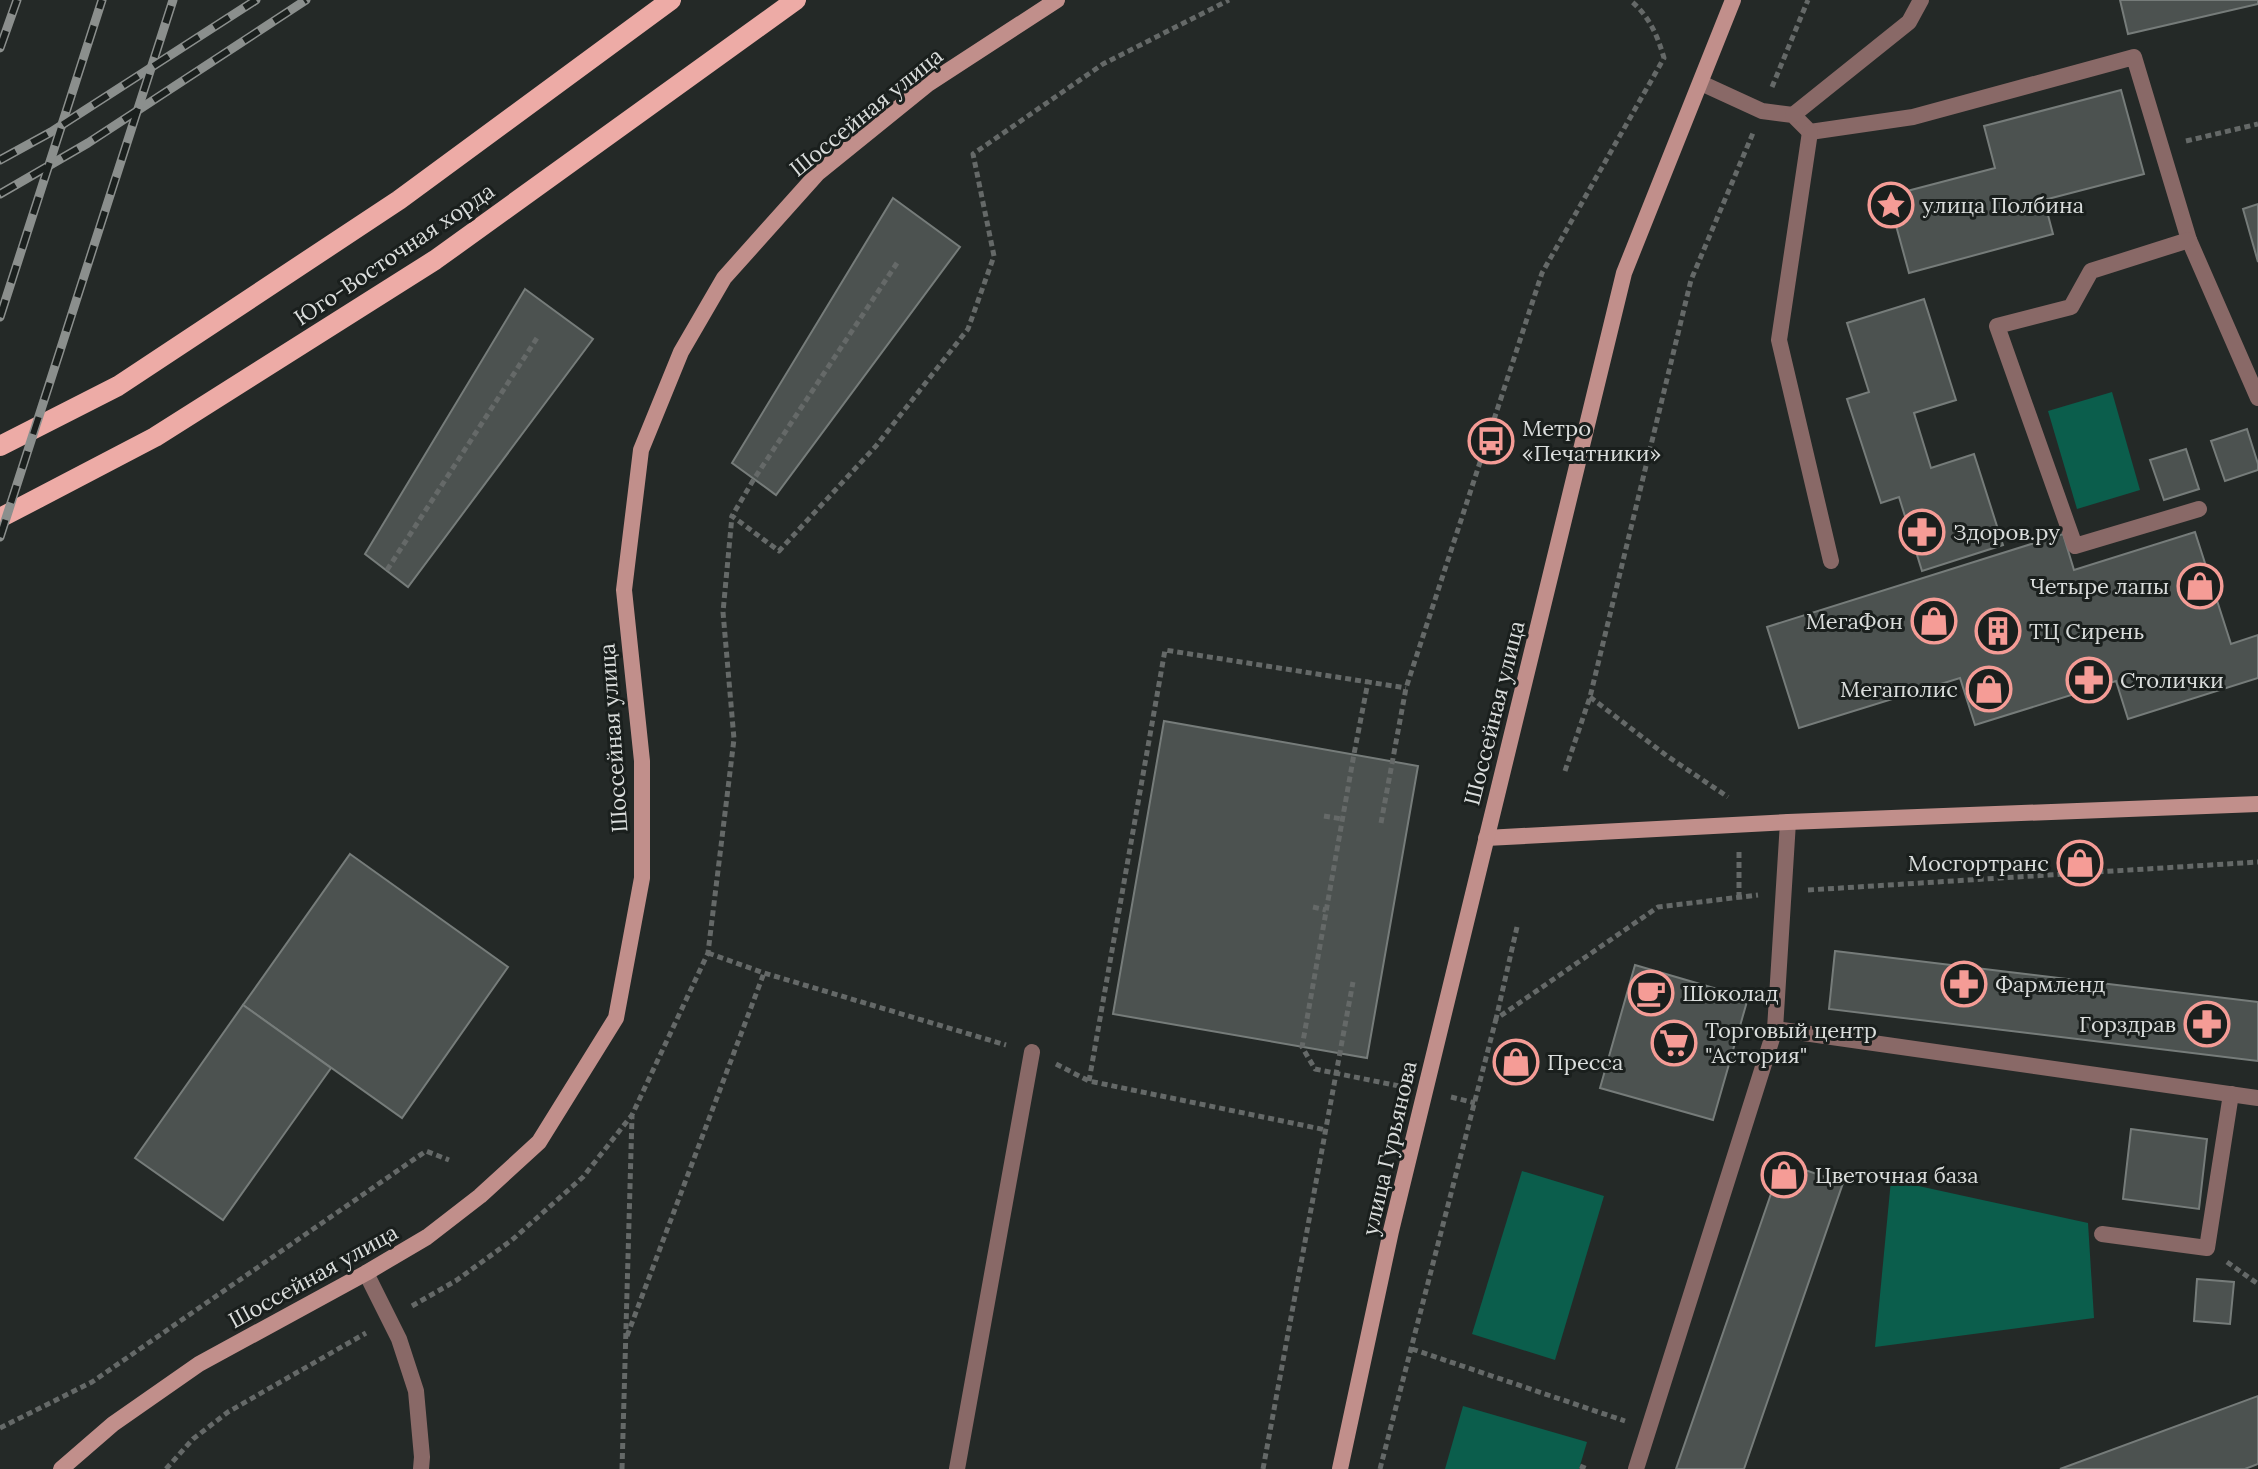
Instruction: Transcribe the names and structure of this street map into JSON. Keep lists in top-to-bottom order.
{
  "streets": {
    "main road": ["Шоссейная улица", "Юго-Восточная хорда", "улица Гурьянова"]
  },
  "crossings": [
    ["Шоссейная улица", "улица Гурьянова"]
  ],
  "places": {
    "place": ["улица Полбина"],
    "bus stop": ["Метро «Печатники»"],
    "pharmacy": [
      "Здоров.ру",
      "Столички",
      "Фармленд",
      "Горздрав"
    ],
    "shop": [
      "Четыре лапы",
      "МегаФон",
      "Мегаполис",
      "Мосгортранс",
      "Пресса",
      "Цветочная база"
    ],
    "building": ["ТЦ Сирень"],
    "cafe": ["Шоколад"],
    "supermarket": ["Торговый центр \"Астория\""]
  }
}
